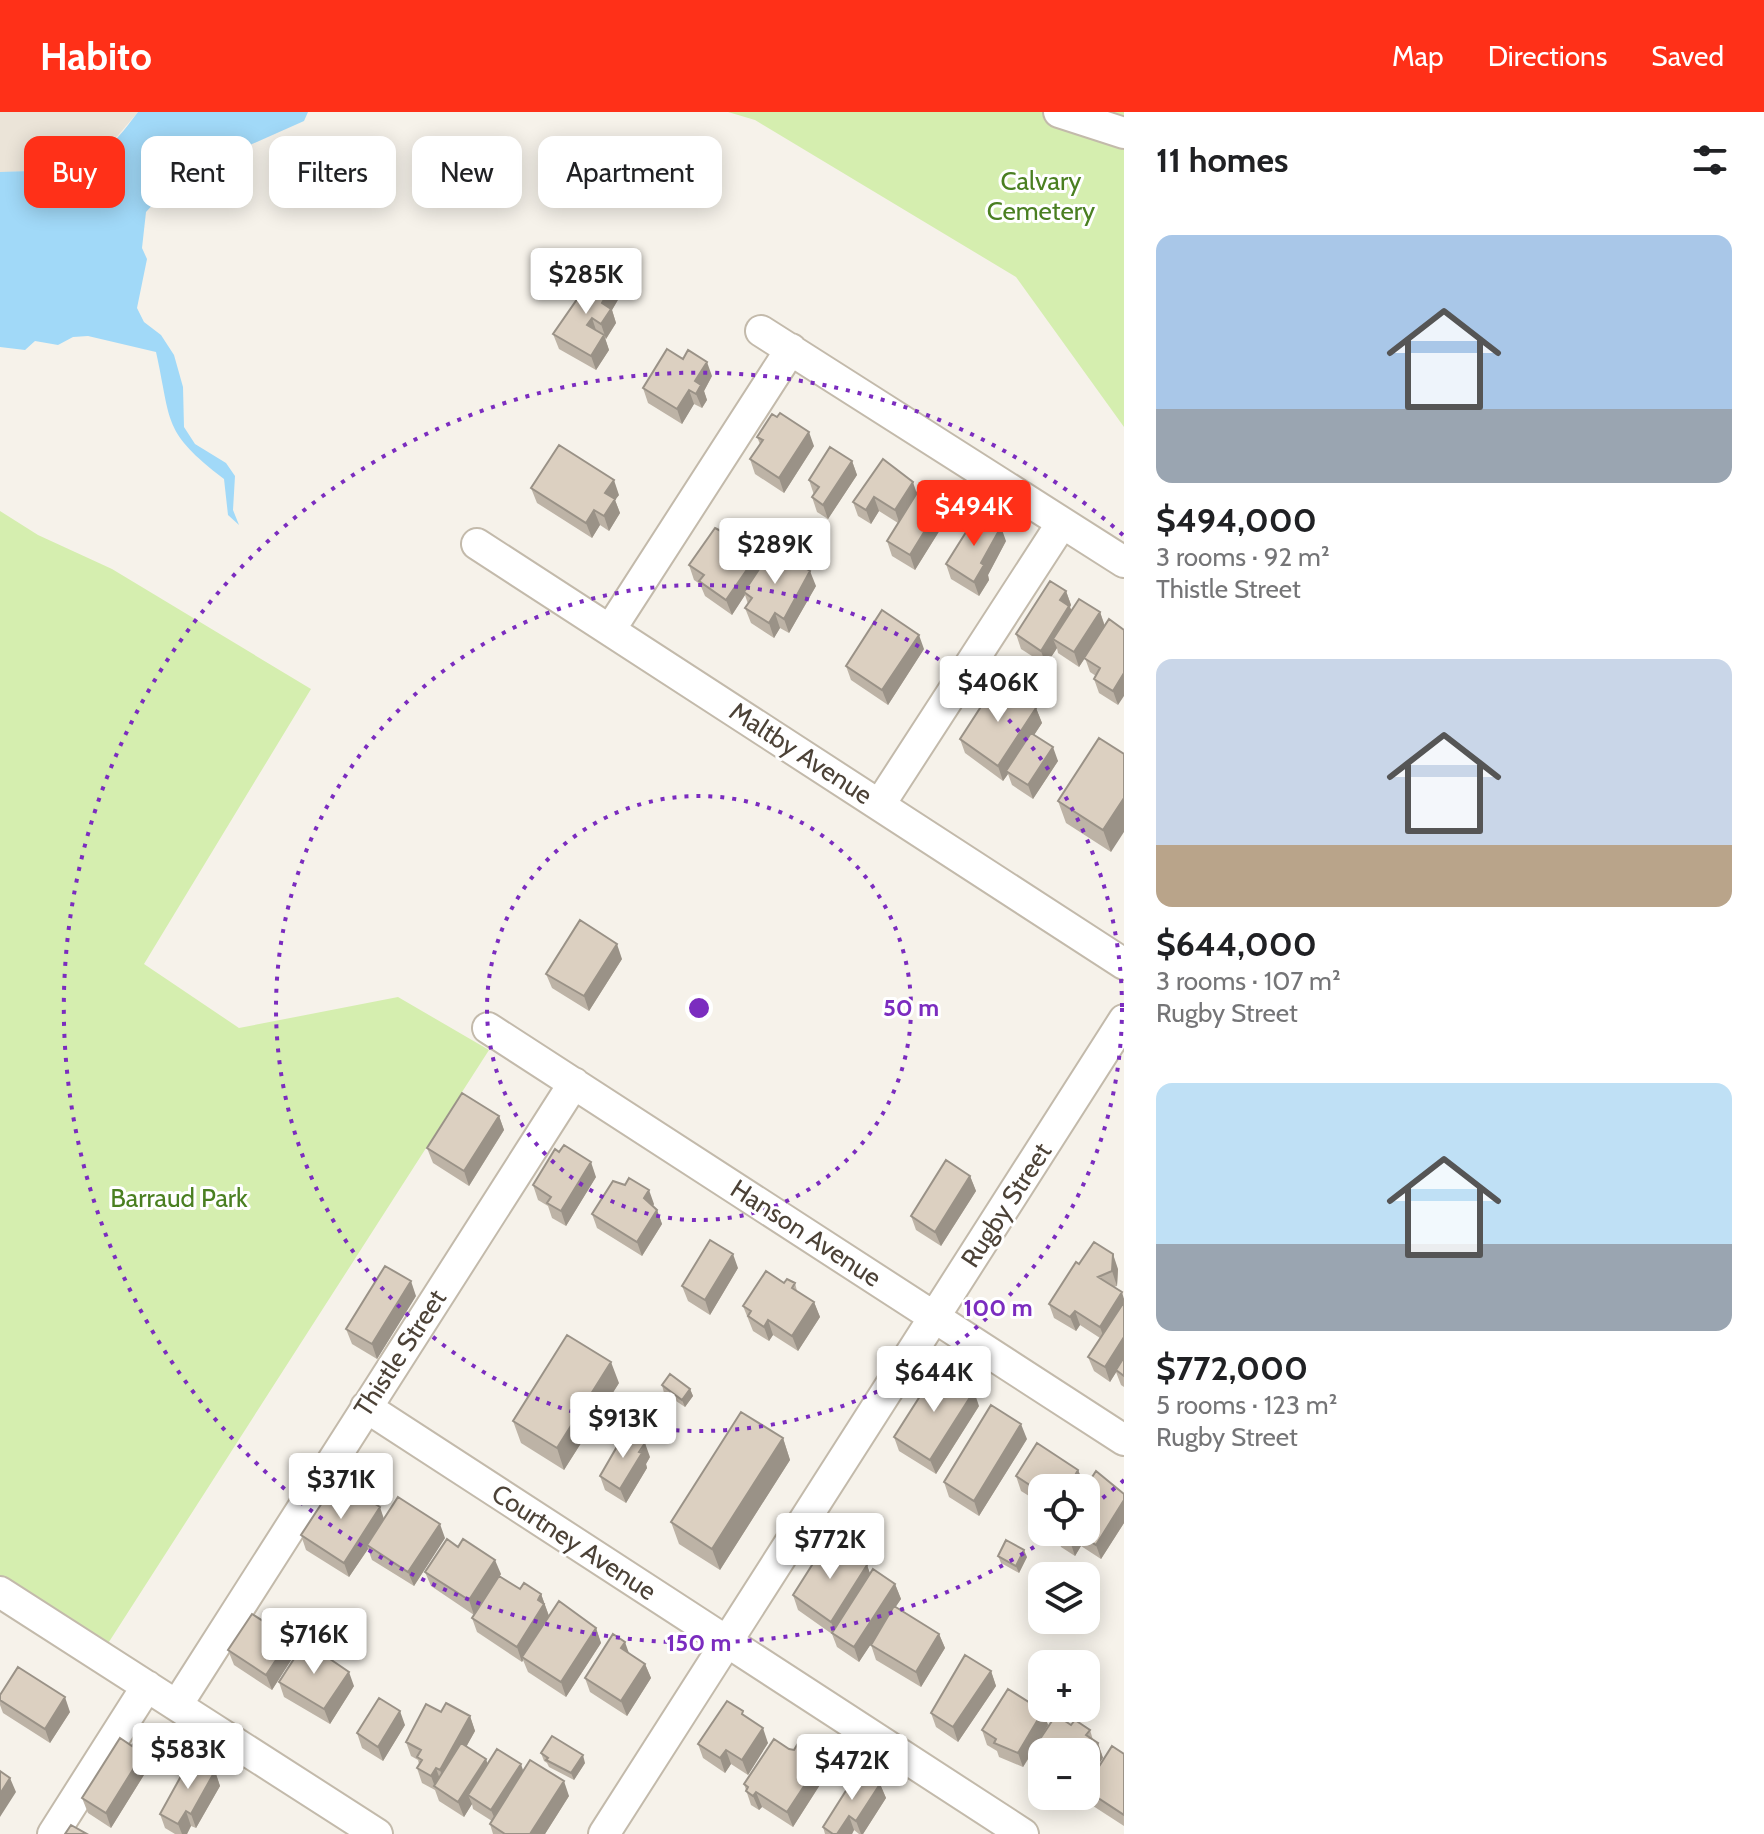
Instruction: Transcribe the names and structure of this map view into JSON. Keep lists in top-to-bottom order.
{
  "streets": {
    "street": [
      "Maltby Avenue",
      "Rugby Street",
      "Hanson Avenue",
      "Thistle Street",
      "Courtney Avenue"
    ]
  },
  "crossings": [
    ["Rugby Street", "Hanson Avenue"],
    ["Rugby Street", "Courtney Avenue"],
    ["Hanson Avenue", "Thistle Street"],
    ["Thistle Street", "Courtney Avenue"]
  ],
  "parks": ["Calvary Cemetery", "Barraud Park"],
  "page": {
    "header": "Habito",
    "nav": ["Map", "Directions", "Saved"],
    "heading": "11 homes",
    "chip": [
      "Buy",
      "Rent",
      "Filters",
      "New",
      "Apartment"
    ],
    "list": [
      {
        "name": "$494,000",
        "note": "3 rooms · 92 m² · Thistle Street"
      },
      {
        "name": "$644,000",
        "note": "3 rooms · 107 m² · Rugby Street"
      },
      {
        "name": "$772,000",
        "note": "5 rooms · 123 m² · Rugby Street"
      }
    ],
    "price": [
      "$285K",
      "$494K",
      "$289K",
      "$406K",
      "$644K",
      "$913K",
      "$371K",
      "$772K",
      "$716K",
      "$583K",
      "$472K"
    ],
    "map_buttons": ["+", "−"]
  },
  "rings": ["50 m", "100 m", "150 m"]
}
